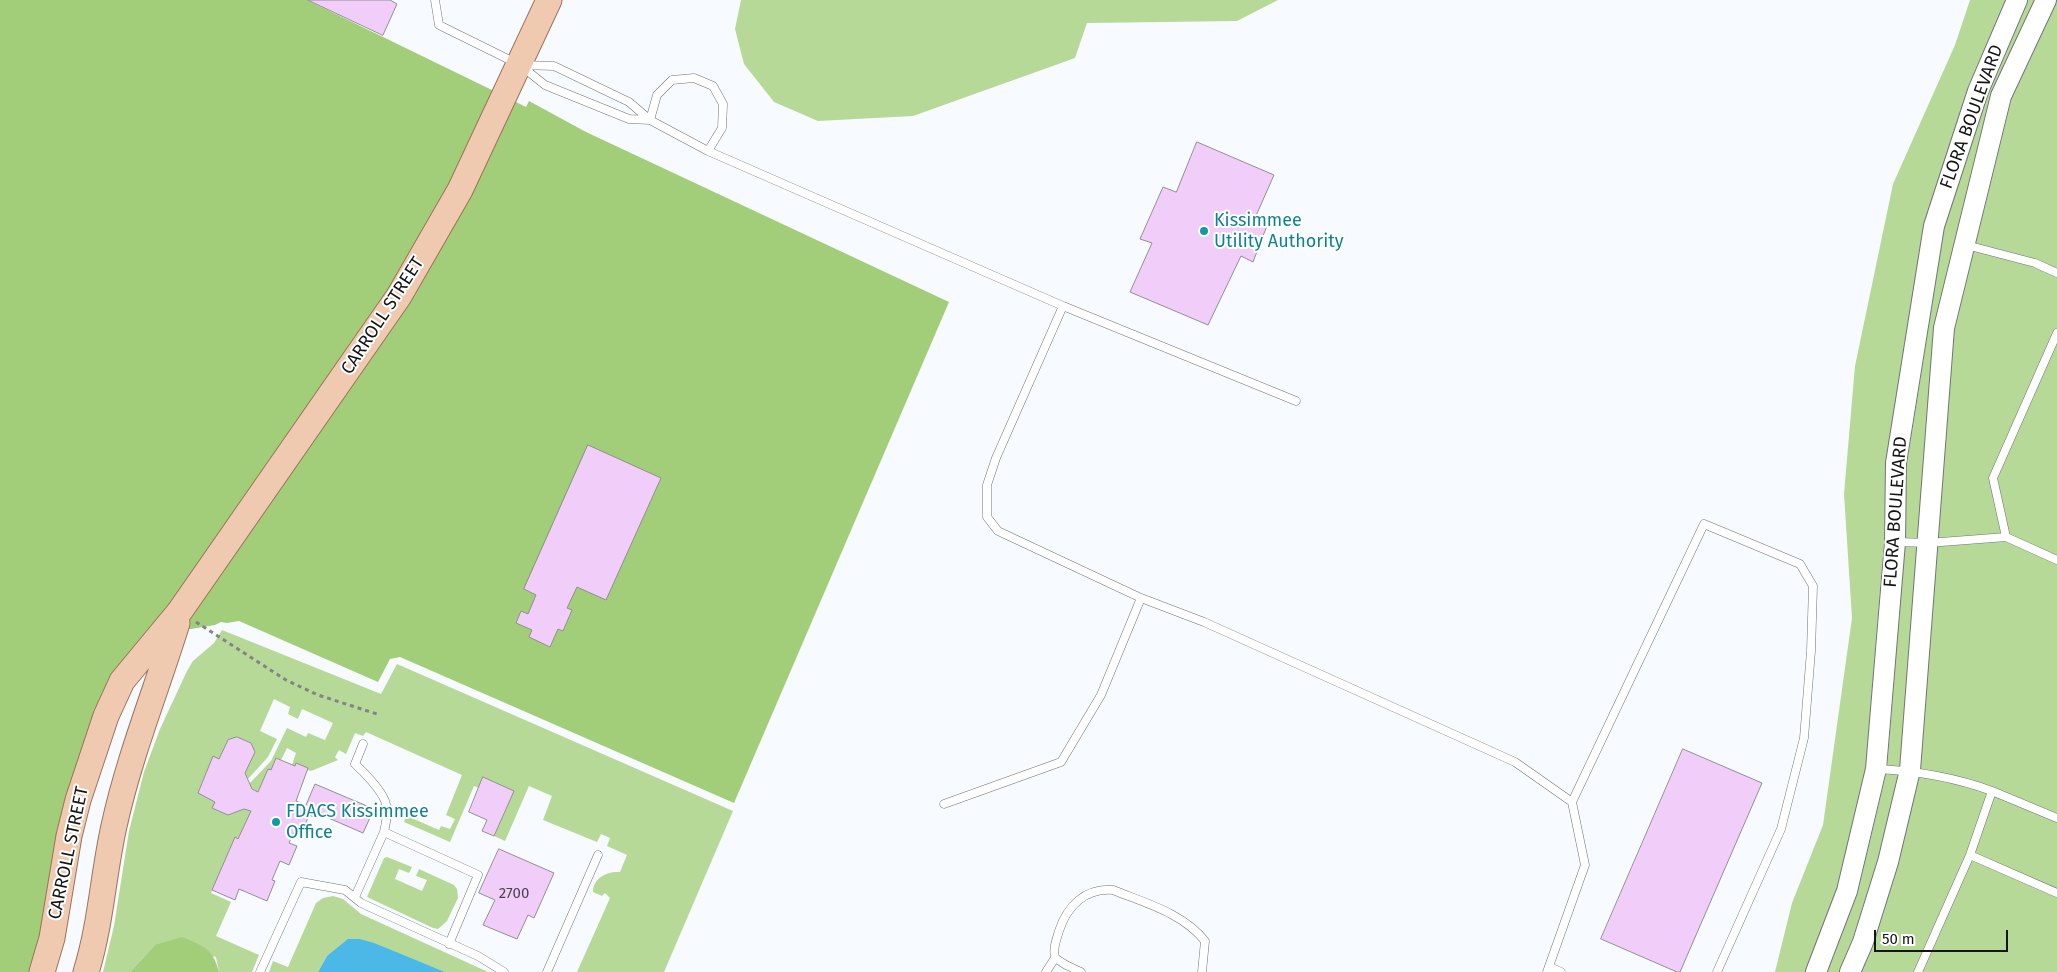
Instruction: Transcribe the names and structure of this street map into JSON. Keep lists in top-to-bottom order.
{
  "streets": {
    "main road": ["CARROLL STREET"],
    "street": ["FLORA BOULEVARD"]
  },
  "places": ["Kissimmee Utility Authority", "FDACS Kissimmee Office"],
  "house_numbers": ["2700"],
  "scale_bar": "50 m"
}
